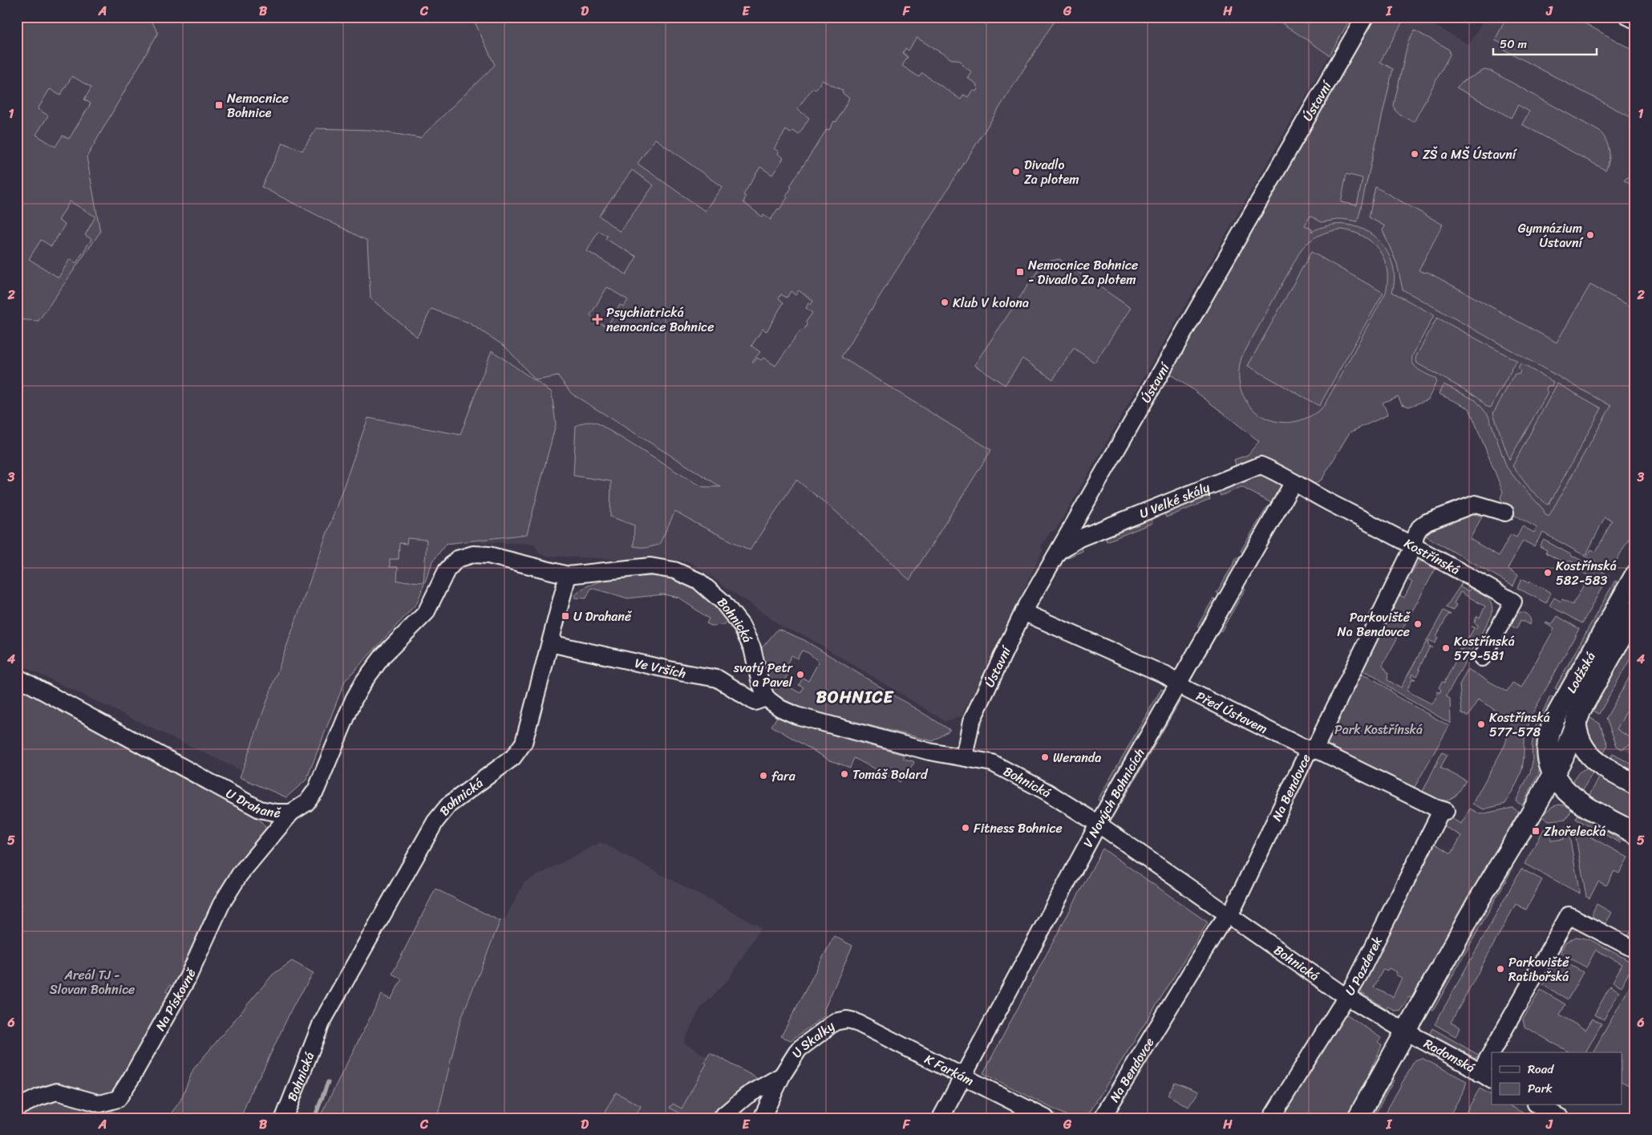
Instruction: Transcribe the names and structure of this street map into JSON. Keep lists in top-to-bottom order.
{
  "streets": {
    "street": [
      "Ústavní",
      "U Velké skály",
      "Kostřínská",
      "Bohnická",
      "Ve Vrších",
      "Lodžská",
      "Před Ústavem",
      "Na Bendovce",
      "V Nových Bohnicích",
      "U Drahaně",
      "U Pazderek",
      "Na Pískovně",
      "U Skalky",
      "Radomská",
      "K Farkám"
    ]
  },
  "crossings": [
    ["Ústavní", "U Velké skály"],
    ["Ústavní", "Bohnická"],
    ["Ústavní", "Před Ústavem"],
    ["U Velké skály", "Kostřínská"],
    ["U Velké skály", "V Nových Bohnicích"],
    ["Kostřínská", "Na Bendovce"],
    ["Kostřínská", "V Nových Bohnicích"],
    ["Bohnická", "Ve Vrších"],
    ["Bohnická", "Na Bendovce"],
    ["Bohnická", "V Nových Bohnicích"],
    ["Bohnická", "U Drahaně"],
    ["Bohnická", "U Pazderek"],
    ["Bohnická", "Radomská"],
    ["Před Ústavem", "Na Bendovce"],
    ["Před Ústavem", "V Nových Bohnicích"],
    ["Před Ústavem", "U Pazderek"],
    ["V Nových Bohnicích", "K Farkám"],
    ["U Drahaně", "Na Pískovně"],
    ["U Skalky", "K Farkám"]
  ],
  "districts": ["BOHNICE"],
  "parks": ["Park Kostřínská", "Areál TJ - Slovan Bohnice"],
  "places": {
    "transit": [
      "Nemocnice Bohnice",
      "Nemocnice Bohnice - Divadlo Za plotem",
      "U Drahaně",
      "Zhořelecká"
    ],
    "other": [
      "ZŠ a MŠ Ústavní",
      "Divadlo Za plotem",
      "Gymnázium Ústavní",
      "Klub V kolona",
      "Kostřínská 582-583",
      "Parkoviště Na Bendovce",
      "Kostřínská 579-581",
      "svatý Petr a Pavel",
      "Kostřínská 577-578",
      "Weranda",
      "Tomáš Bolard",
      "fara",
      "Fitness Bohnice",
      "Parkoviště Ratibořská"
    ],
    "health": ["Psychiatrická nemocnice Bohnice"]
  },
  "legend": ["Road", "Park"],
  "scale_bar": "50 m",
  "grid": {
    "columns": [
      "A",
      "B",
      "C",
      "D",
      "E",
      "F",
      "G",
      "H",
      "I",
      "J"
    ],
    "rows": [
      "1",
      "2",
      "3",
      "4",
      "5",
      "6"
    ]
  }
}
